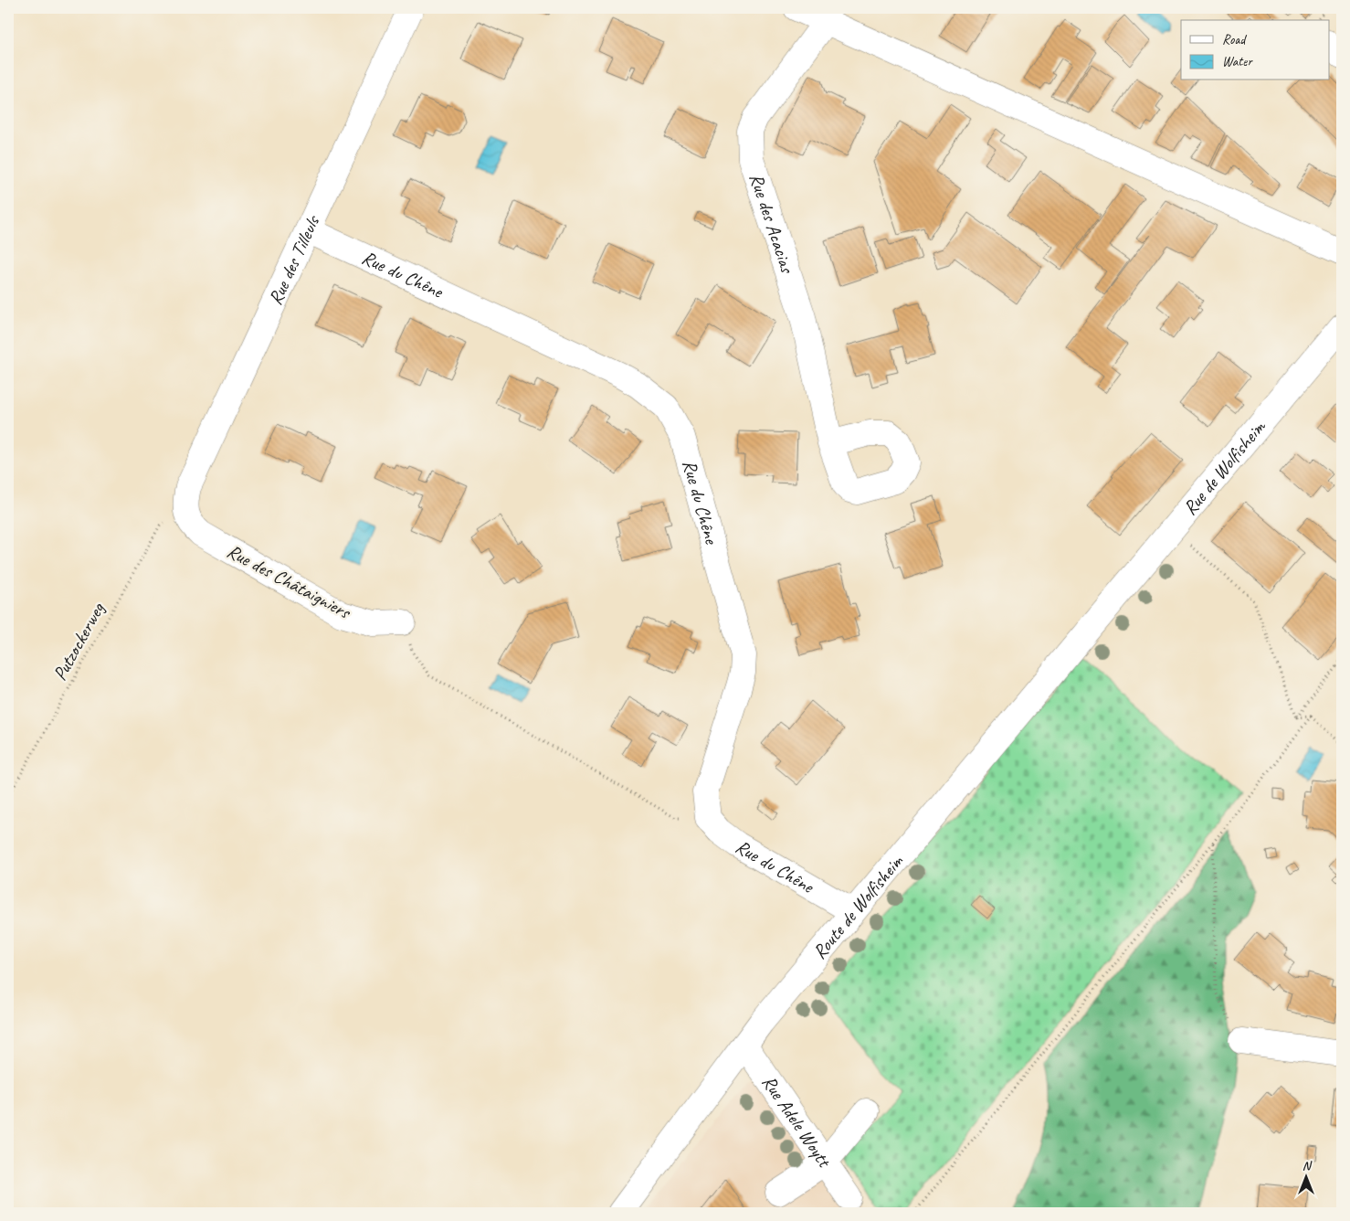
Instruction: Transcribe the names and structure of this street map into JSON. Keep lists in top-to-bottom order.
{
  "streets": {
    "street": [
      "Rue des Acacias",
      "Rue des Tilleuls",
      "Rue du Chêne",
      "Rue de Wolfisheim",
      "Rue des Châtaigniers",
      "Route de Wolfisheim",
      "Rue Adele Woytt"
    ],
    "path": ["Putzockerweg"]
  },
  "crossings": [
    ["Rue des Tilleuls", "Rue du Chêne"],
    ["Rue des Tilleuls", "Rue des Châtaigniers"],
    ["Rue des Tilleuls", "Putzockerweg"],
    ["Rue du Chêne", "Route de Wolfisheim"],
    ["Rue de Wolfisheim", "Route de Wolfisheim"],
    ["Rue des Châtaigniers", "Putzockerweg"],
    ["Route de Wolfisheim", "Rue Adele Woytt"]
  ],
  "legend": ["Road", "Water"],
  "north": "top"
}
